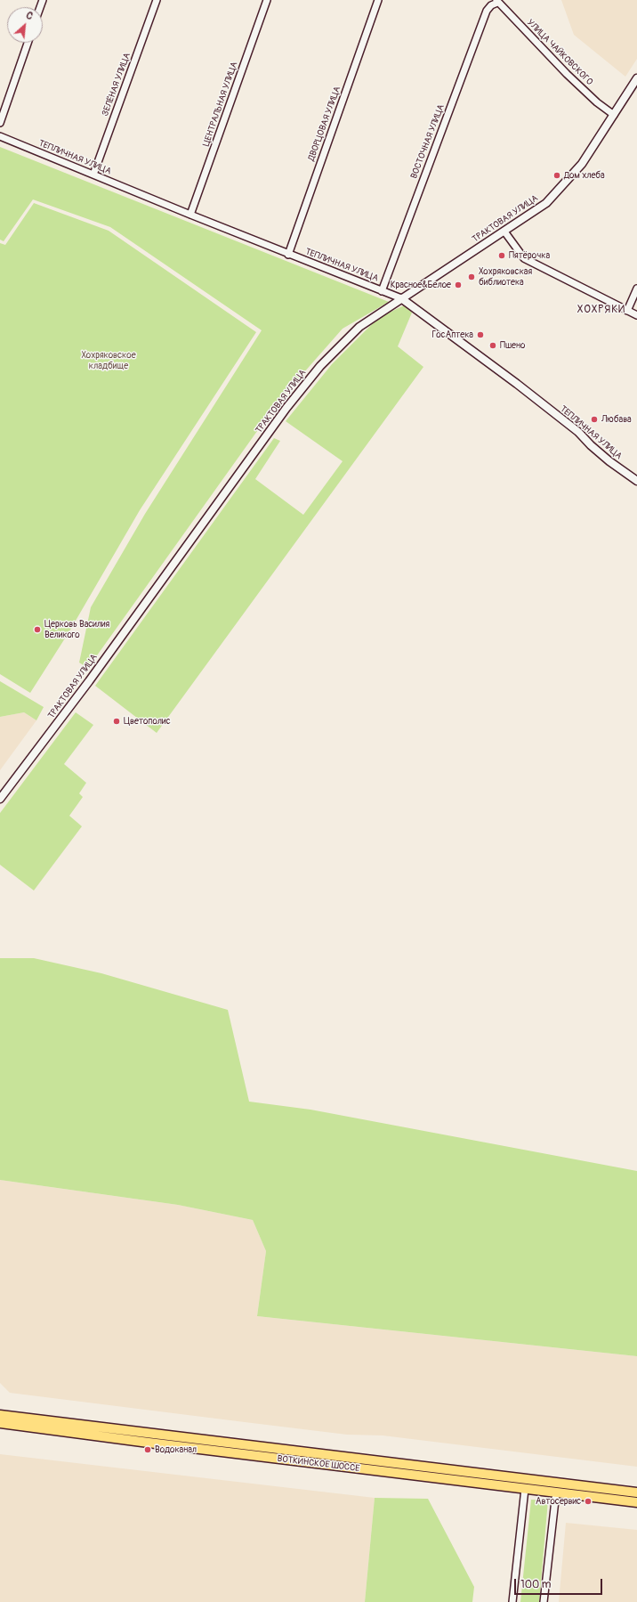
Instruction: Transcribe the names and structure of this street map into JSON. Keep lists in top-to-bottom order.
{
  "streets": {
    "main road": ["ВОТКИНСКОЕ ШОССЕ"],
    "street": [
      "УЛИЦА ЧАЙКОВСКОГО",
      "ЗЕЛЁНАЯ УЛИЦА",
      "ЦЕНТРАЛЬНАЯ УЛИЦА",
      "ДВОРЦОВАЯ УЛИЦА",
      "ВОСТОЧНАЯ УЛИЦА",
      "ТЕПЛИЧНАЯ УЛИЦА",
      "ТРАКТОВАЯ УЛИЦА"
    ]
  },
  "crossings": [
    ["УЛИЦА ЧАЙКОВСКОГО", "ВОСТОЧНАЯ УЛИЦА"],
    ["УЛИЦА ЧАЙКОВСКОГО", "ТРАКТОВАЯ УЛИЦА"],
    ["ЗЕЛЁНАЯ УЛИЦА", "ТЕПЛИЧНАЯ УЛИЦА"],
    ["ЦЕНТРАЛЬНАЯ УЛИЦА", "ТЕПЛИЧНАЯ УЛИЦА"],
    ["ДВОРЦОВАЯ УЛИЦА", "ТЕПЛИЧНАЯ УЛИЦА"],
    ["ВОСТОЧНАЯ УЛИЦА", "ТЕПЛИЧНАЯ УЛИЦА"],
    ["ТЕПЛИЧНАЯ УЛИЦА", "ТРАКТОВАЯ УЛИЦА"]
  ],
  "districts": ["ХОХРЯКИ"],
  "parks": ["Хохряковское кладбище"],
  "places": [
    "Дом хлеба",
    "Пятёрочка",
    "Хохряковская библиотека",
    "Красное&Белое",
    "ГосАптека",
    "Пшено",
    "Любава",
    "Церковь Василия Великого",
    "Цветополис",
    "Водоканал",
    "Автосервис"
  ],
  "scale_bar": "100 m",
  "north": "top right"
}
